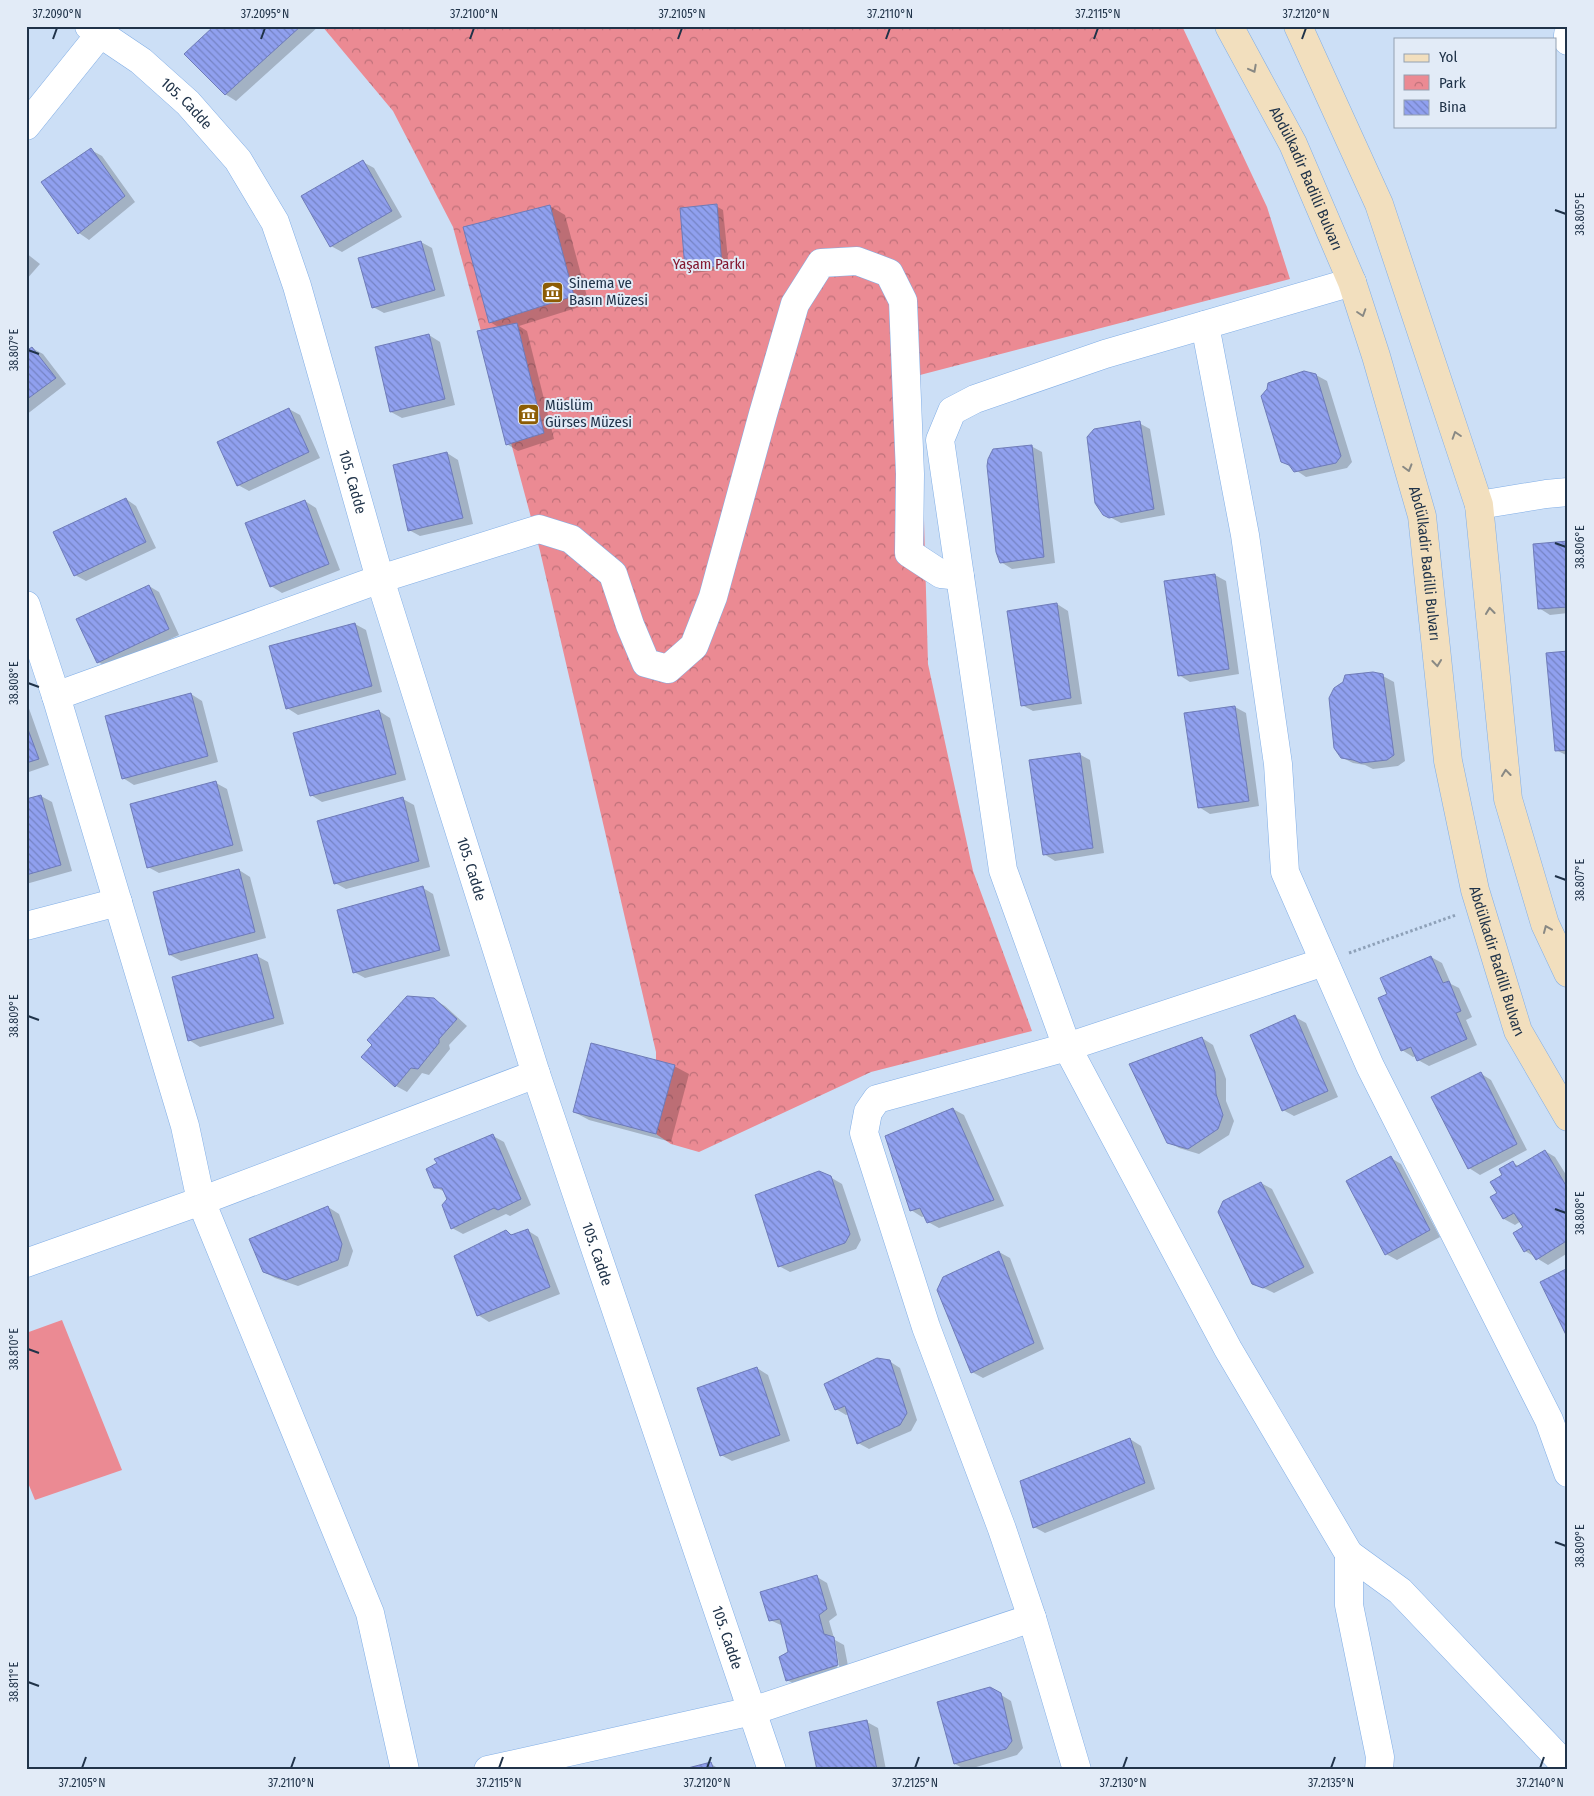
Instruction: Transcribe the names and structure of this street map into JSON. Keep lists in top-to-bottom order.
{
  "streets": {
    "main road": ["Abdülkadir Badilli Bulvarı"],
    "street": ["105. Cadde"]
  },
  "parks": ["Yaşam Parkı"],
  "places": {
    "museum": ["Sinema ve Basın Müzesi", "Müslüm Gürses Müzesi"]
  },
  "legend": ["Yol", "Park", "Bina"],
  "coordinates": [
    "37.2090°N",
    "37.2095°N",
    "37.2100°N",
    "37.2105°N",
    "37.2110°N",
    "37.2115°N",
    "37.2120°N",
    "38.805°E",
    "38.807°E",
    "38.806°E",
    "38.808°E",
    "38.809°E",
    "38.810°E",
    "38.811°E",
    "37.2125°N",
    "37.2130°N",
    "37.2135°N",
    "37.2140°N"
  ]
}
